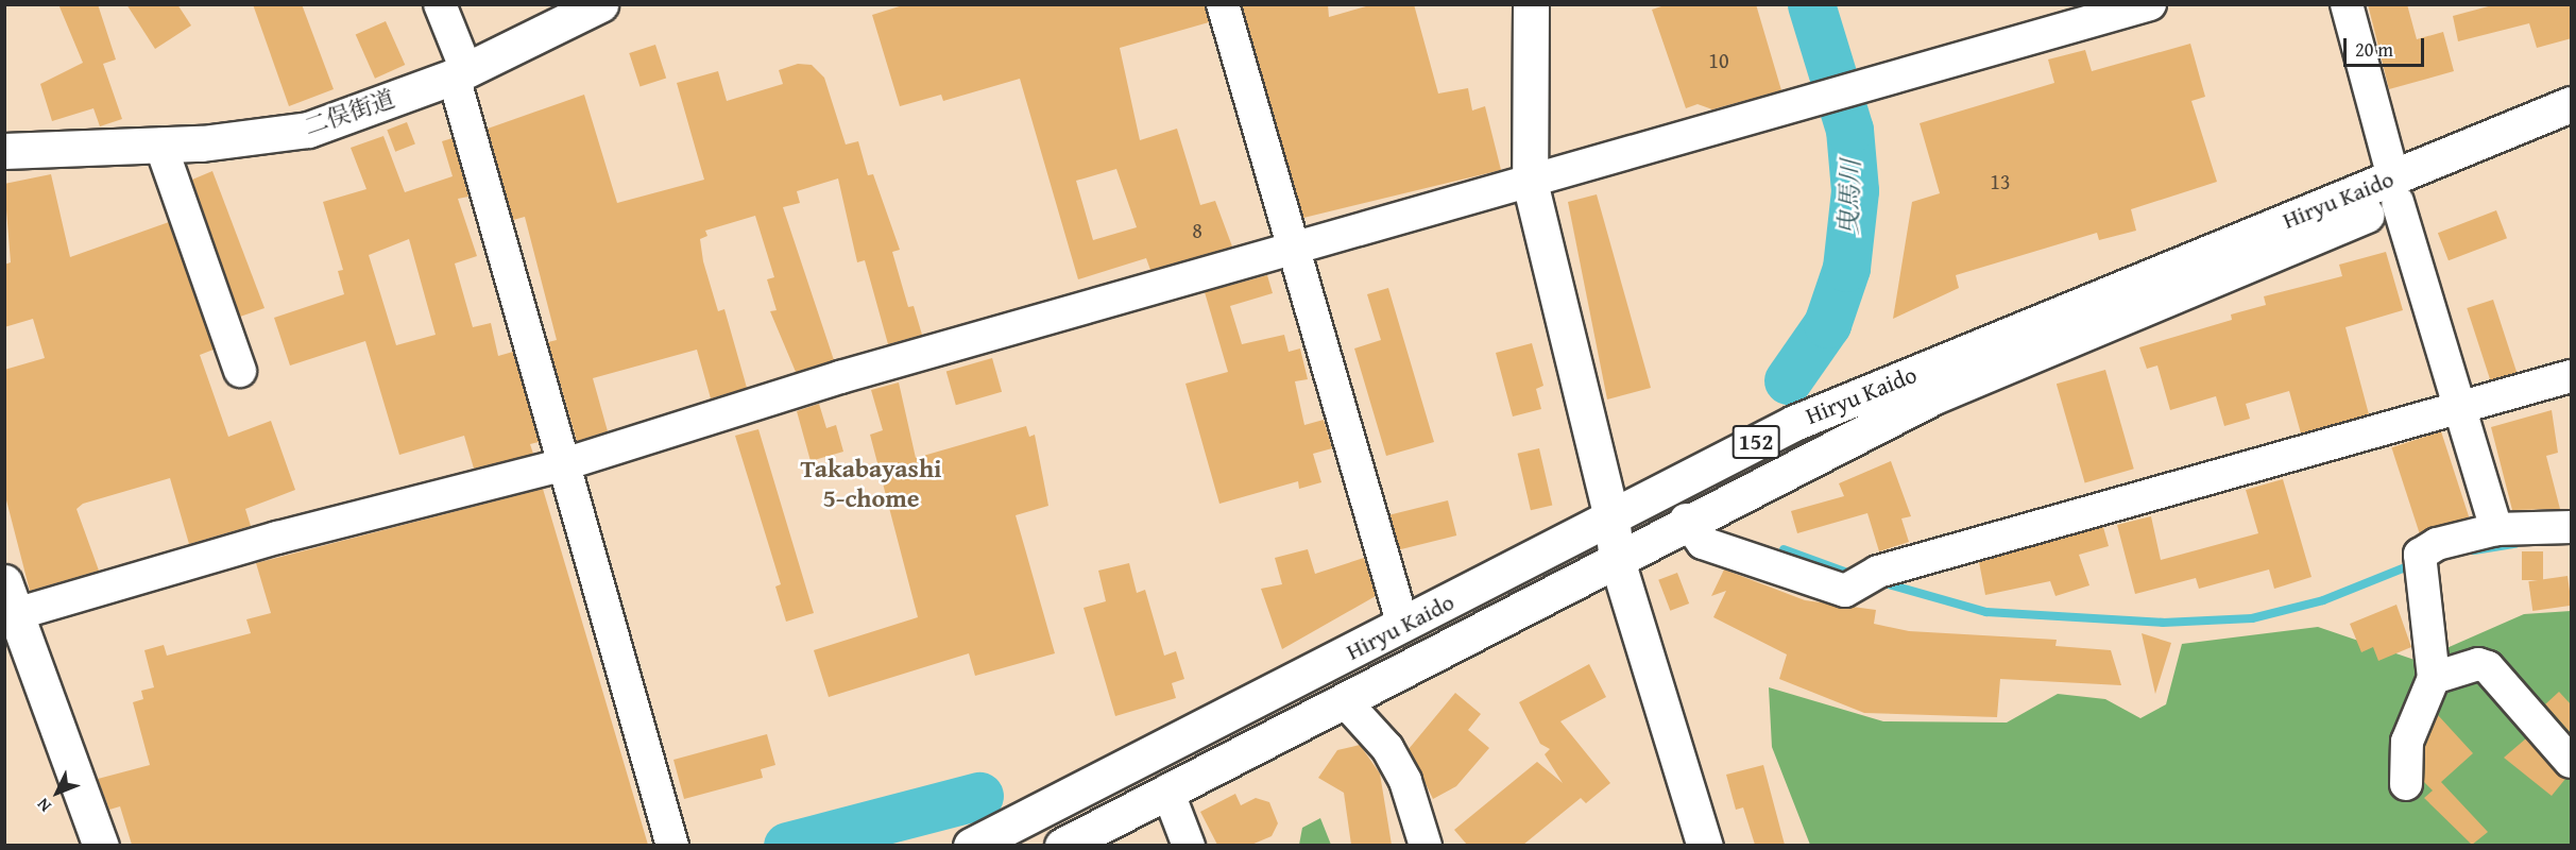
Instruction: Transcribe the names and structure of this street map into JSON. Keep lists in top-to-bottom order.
{
  "streets": {
    "main road": ["二俣街道", "Hiryu Kaido", "152"]
  },
  "districts": ["Takabayashi 5-chome"],
  "water": ["曳馬川"],
  "house_numbers": ["10", "13", "8"],
  "scale_bar": "20 m",
  "north": "bottom left"
}
